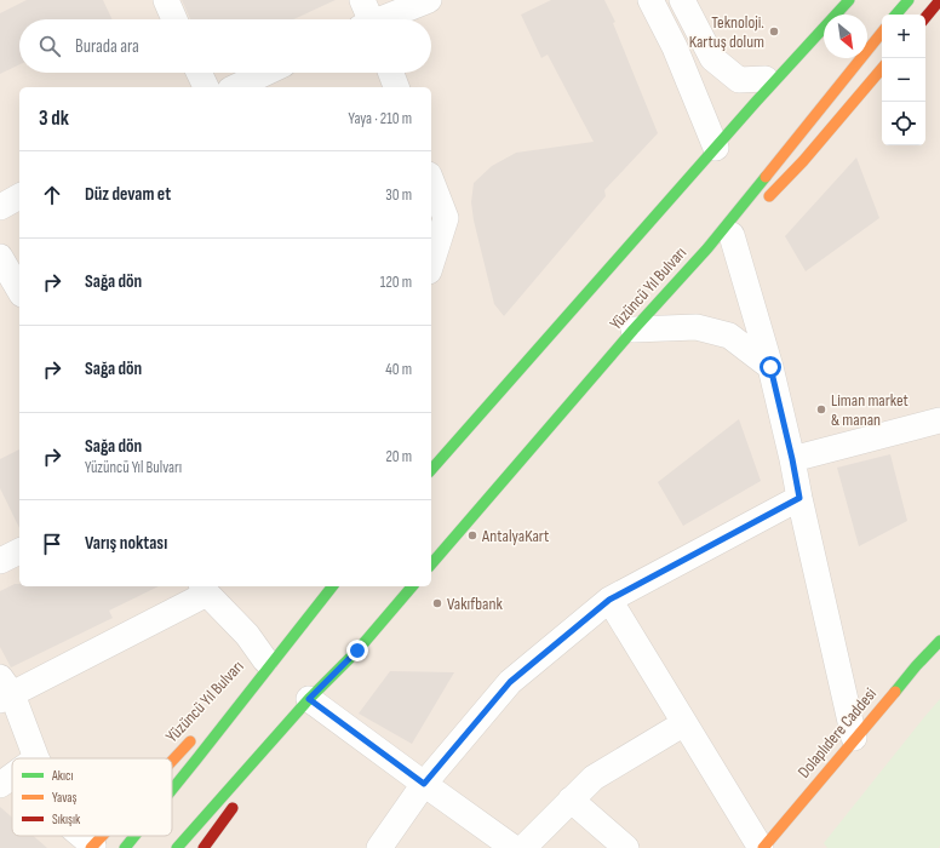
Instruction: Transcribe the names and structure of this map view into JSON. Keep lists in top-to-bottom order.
{
  "streets": {
    "main road": ["Yüzüncü Yıl Bulvarı", "Dolaplıdere Caddesi"]
  },
  "places": [
    "Teknoloji. Kartuş dolum",
    "Liman market & manan",
    "AntalyaKart",
    "Vakıfbank"
  ],
  "legend": ["Akıcı", "Yavaş", "Sıkışık"],
  "north": "bottom right",
  "page": {
    "map_buttons": ["+", "−"],
    "search": "Burada ara",
    "heading": ["3 dk", "Yaya · 210 m"],
    "list": [
      ["Düz devam et", "30 m"],
      ["Sağa dön", "120 m"],
      ["Sağa dön", "40 m"],
      ["Sağa dön", "Yüzüncü Yıl Bulvarı", "20 m"],
      "Varış noktası"
    ]
  }
}
